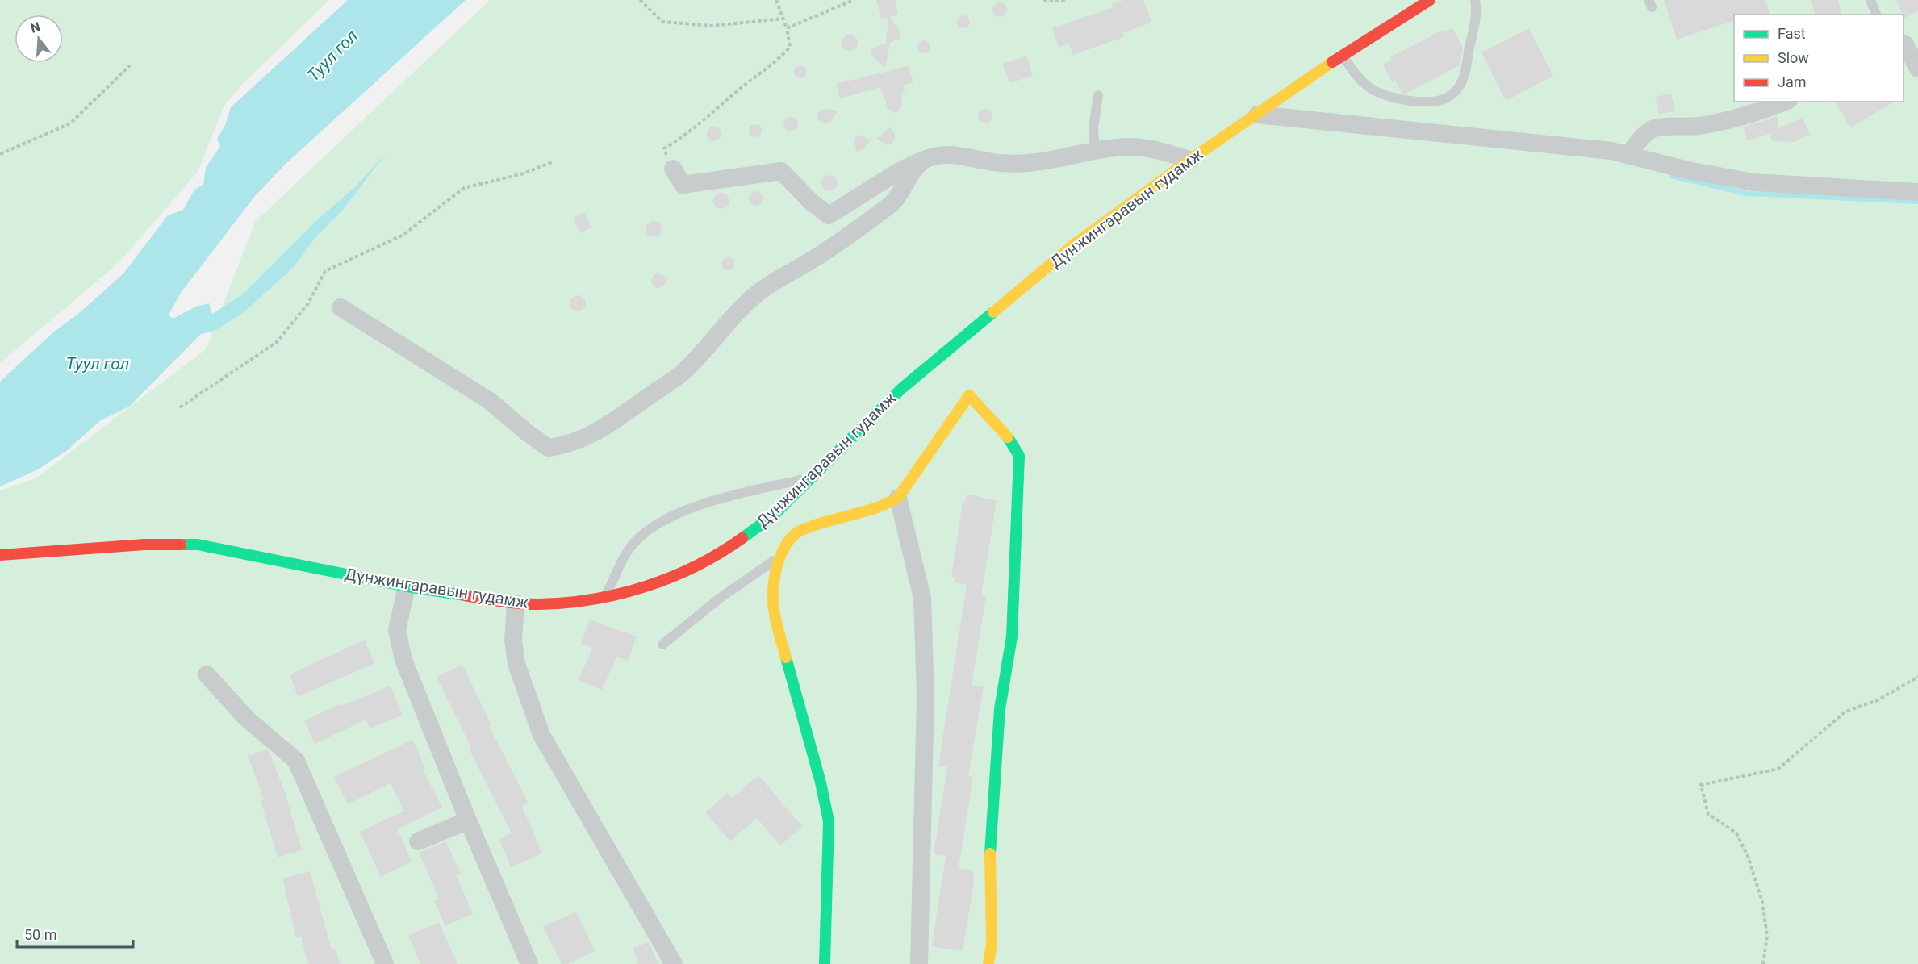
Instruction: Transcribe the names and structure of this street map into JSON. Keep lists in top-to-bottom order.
{
  "streets": {
    "main road": ["Дүнжингаравын гудамж"]
  },
  "water": ["Туул гол"],
  "legend": ["Fast", "Slow", "Jam"],
  "scale_bar": "50 m",
  "north": "top"
}
